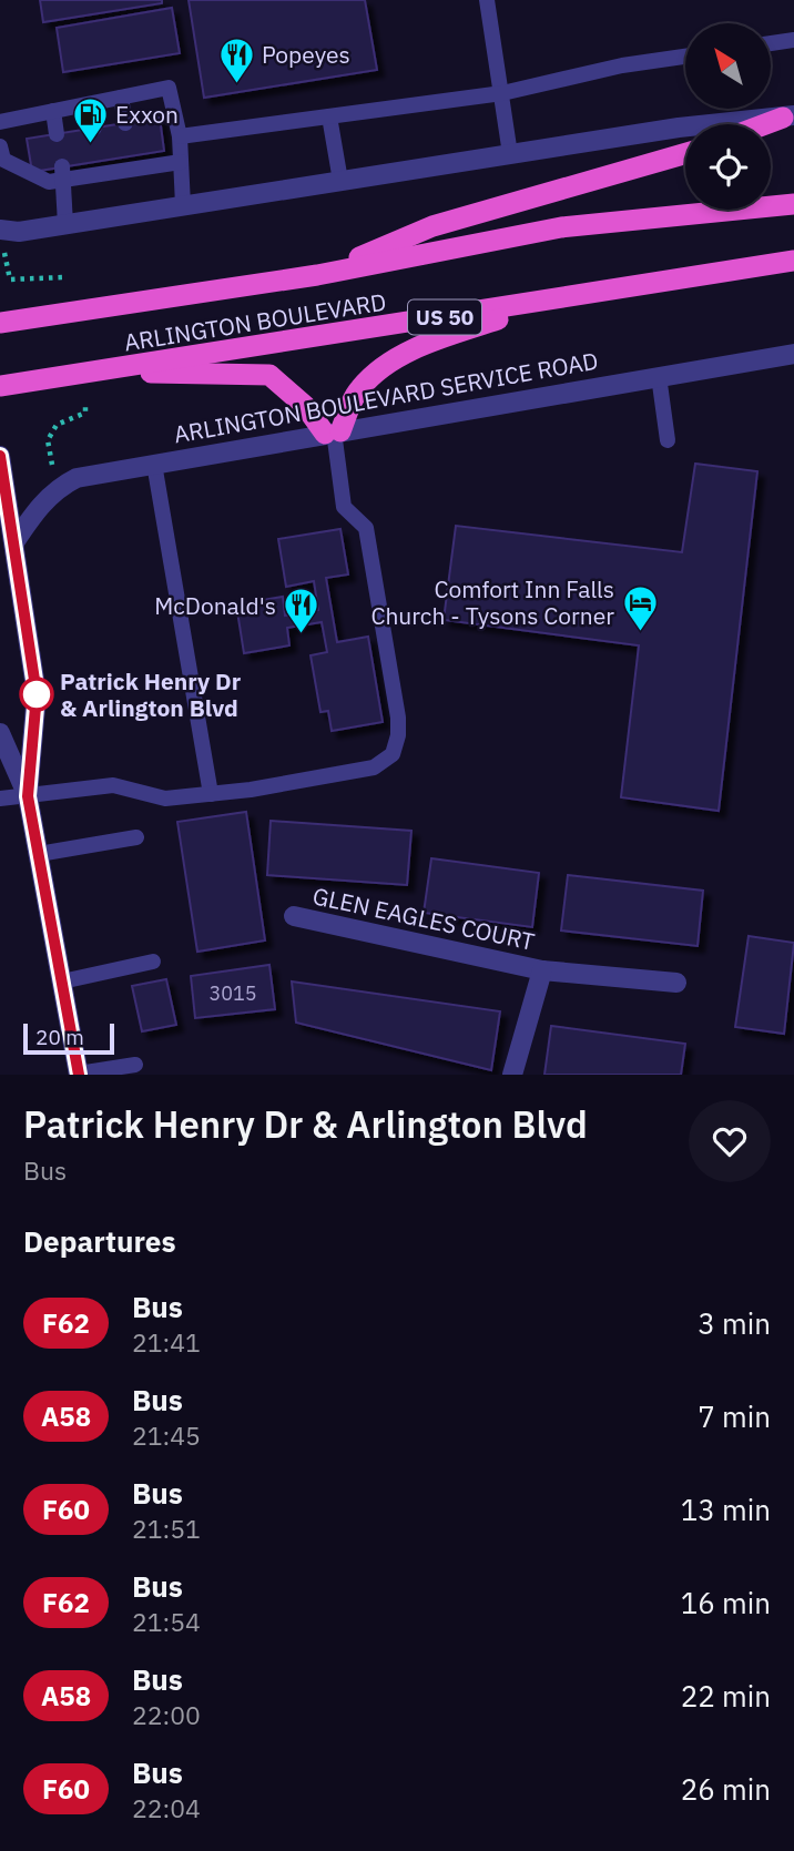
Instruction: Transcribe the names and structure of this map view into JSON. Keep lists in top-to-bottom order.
{
  "streets": {
    "highway": ["US 50", "ARLINGTON BOULEVARD"],
    "street": ["ARLINGTON BOULEVARD SERVICE ROAD", "GLEN EAGLES COURT"]
  },
  "places": {
    "restaurant": ["Popeyes", "McDonald's"],
    "fuel station": ["Exxon"],
    "hotel": ["Comfort Inn Falls Church - Tysons Corner"],
    "other": ["Patrick Henry Dr & Arlington Blvd"]
  },
  "lines": ["bus line F62"],
  "house_numbers": ["3015"],
  "scale_bar": "20 m",
  "north": "top left",
  "page": {
    "scale": "20 m",
    "heading": [
      ["Patrick Henry Dr & Arlington Blvd", "Bus"],
      "Departures"
    ],
    "list": [
      {
        "mark": "F62",
        "name": "Bus",
        "note": "21:41",
        "value": "3 min"
      },
      {
        "mark": "A58",
        "name": "Bus",
        "note": "21:45",
        "value": "7 min"
      },
      {
        "mark": "F60",
        "name": "Bus",
        "note": "21:51",
        "value": "13 min"
      },
      {
        "mark": "F62",
        "name": "Bus",
        "note": "21:54",
        "value": "16 min"
      },
      {
        "mark": "A58",
        "name": "Bus",
        "note": "22:00",
        "value": "22 min"
      },
      {
        "mark": "F60",
        "name": "Bus",
        "note": "22:04",
        "value": "26 min"
      }
    ]
  }
}
